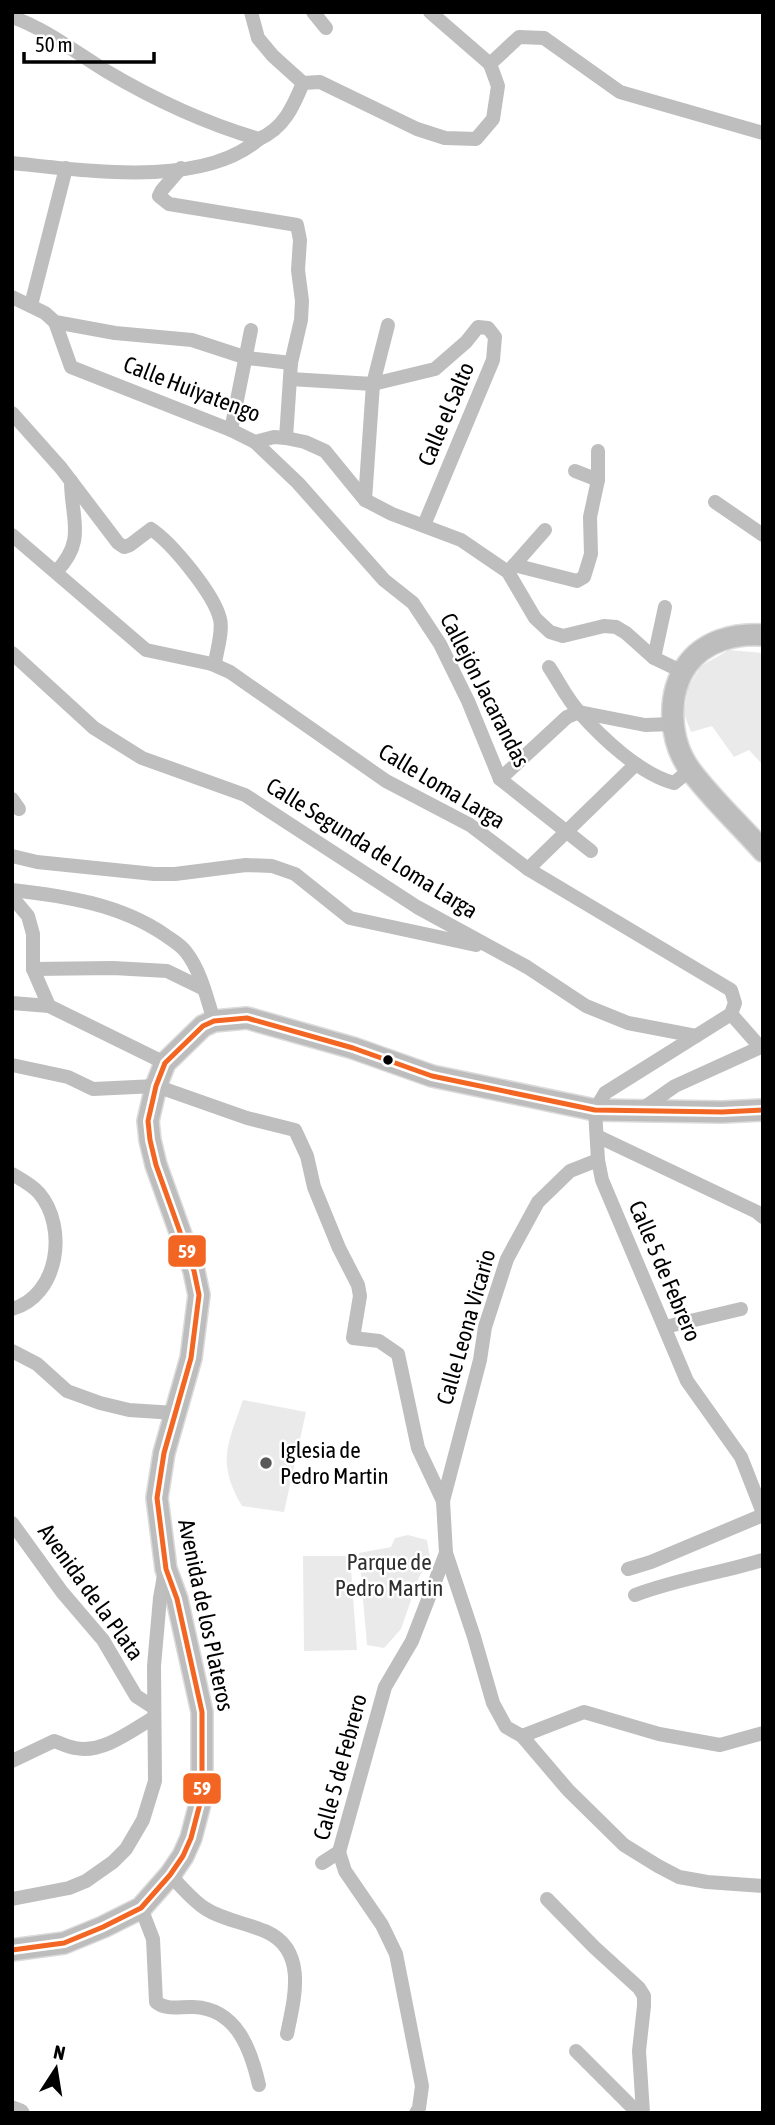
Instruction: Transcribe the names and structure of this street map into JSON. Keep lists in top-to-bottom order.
{
  "streets": {
    "main road": ["Avenida de los Plateros"],
    "street": [
      "Calle Huiyatengo",
      "Calle el Salto",
      "Callejón Jacarandas",
      "Calle Loma Larga",
      "Calle Segunda de Loma Larga",
      "Calle 5 de Febrero",
      "Calle Leona Vicario",
      "Avenida de la Plata"
    ]
  },
  "crossings": [
    ["Calle Huiyatengo", "Calle el Salto"],
    ["Calle Huiyatengo", "Callejón Jacarandas"],
    ["Calle 5 de Febrero", "Calle Leona Vicario"],
    ["Calle 5 de Febrero", "Avenida de los Plateros"],
    ["Avenida de la Plata", "Avenida de los Plateros"]
  ],
  "parks": ["Parque de Pedro Martin"],
  "places": ["Iglesia de Pedro Martin"],
  "lines": ["transit line 59"],
  "scale_bar": "50 m",
  "north": "top"
}
